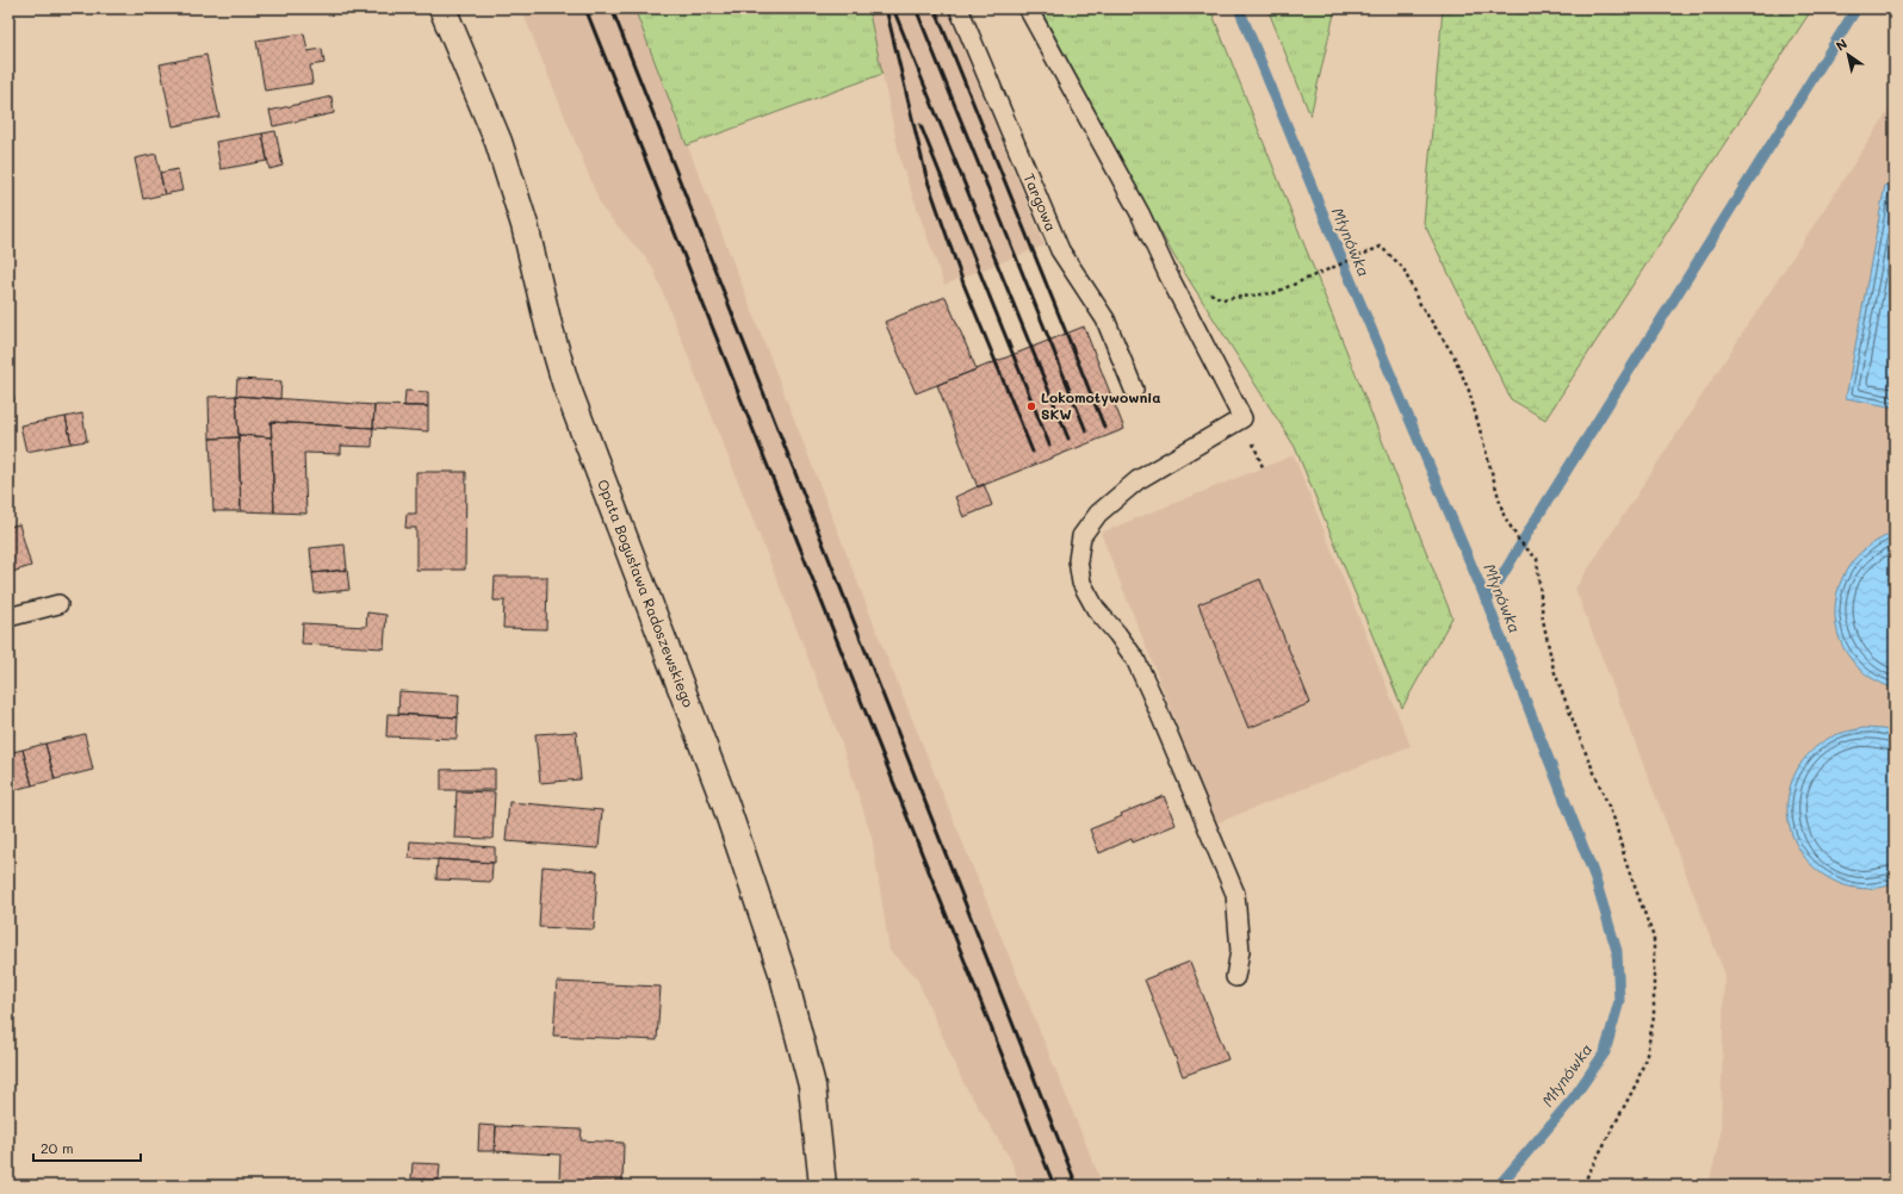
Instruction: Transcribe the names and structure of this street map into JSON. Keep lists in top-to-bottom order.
{
  "streets": {
    "street": ["Opata Bogusława Radoszewskiego"],
    "lane": ["Targowa"]
  },
  "water": ["Młynówka"],
  "places": ["Lokomotywownia SKW"],
  "scale_bar": "20 m",
  "north": "top left"
}
